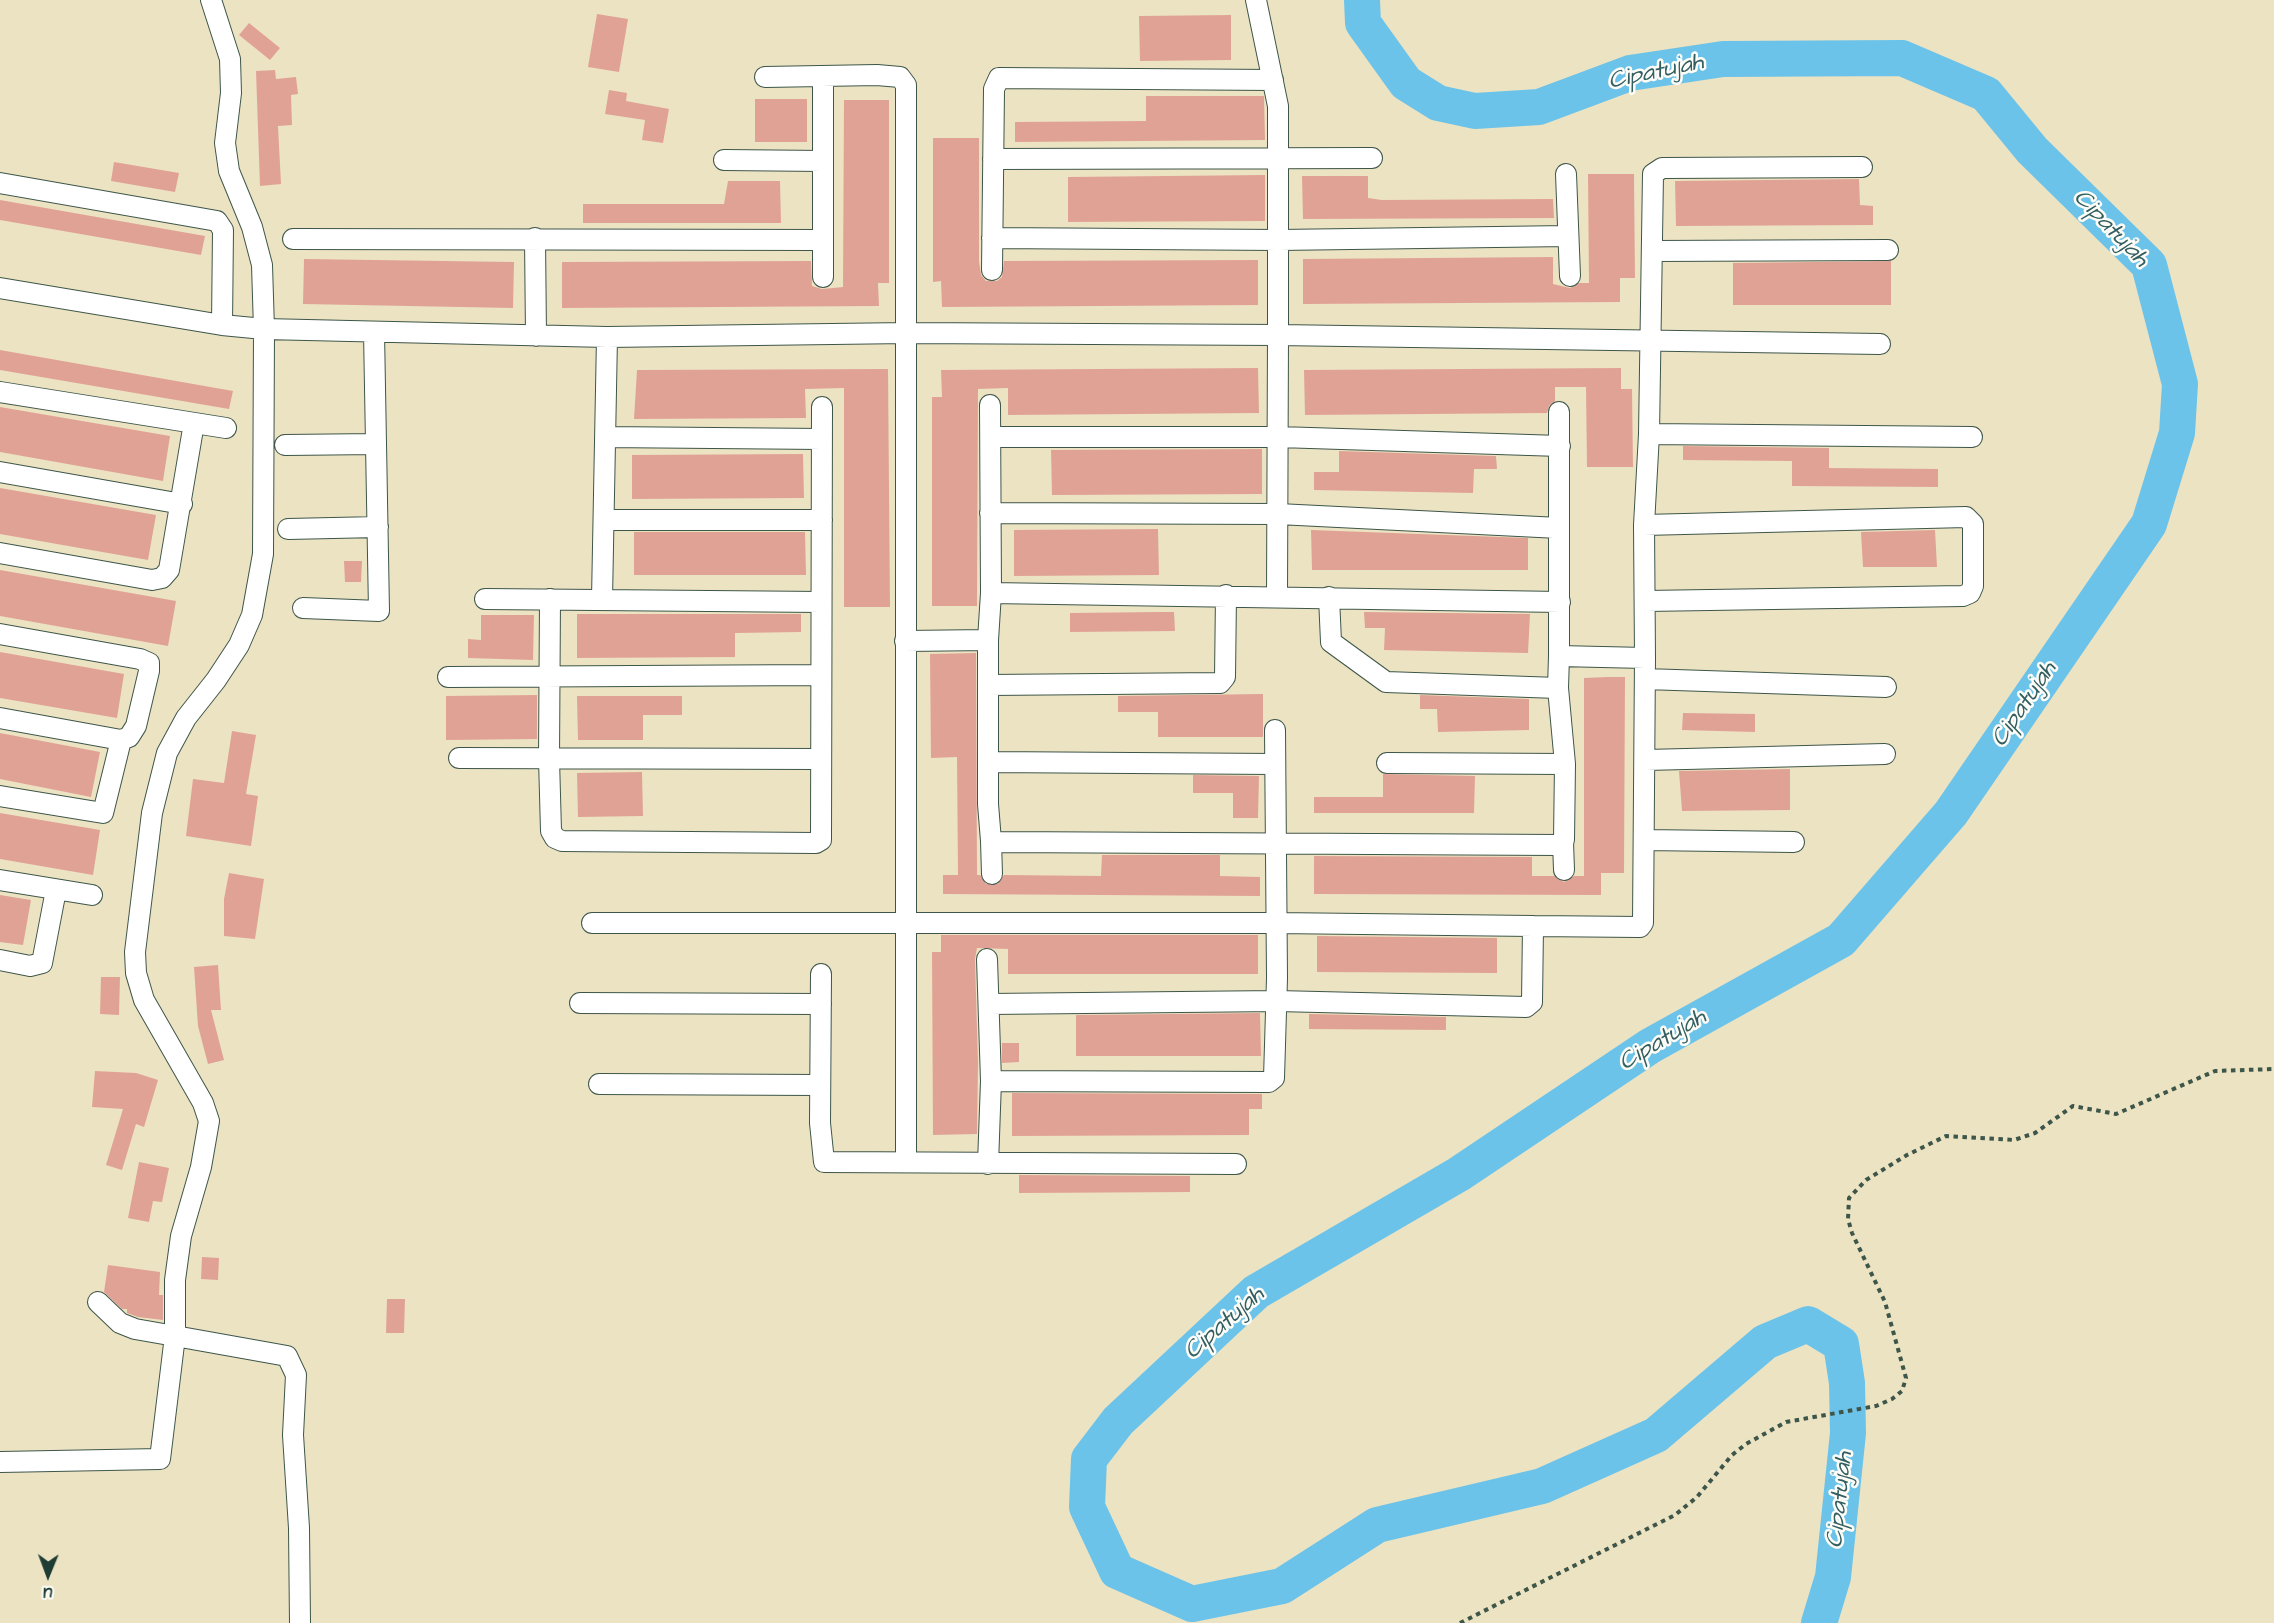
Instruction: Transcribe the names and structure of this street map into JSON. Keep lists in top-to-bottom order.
{
  "water": ["Cipatujah"],
  "north": "bottom"
}
